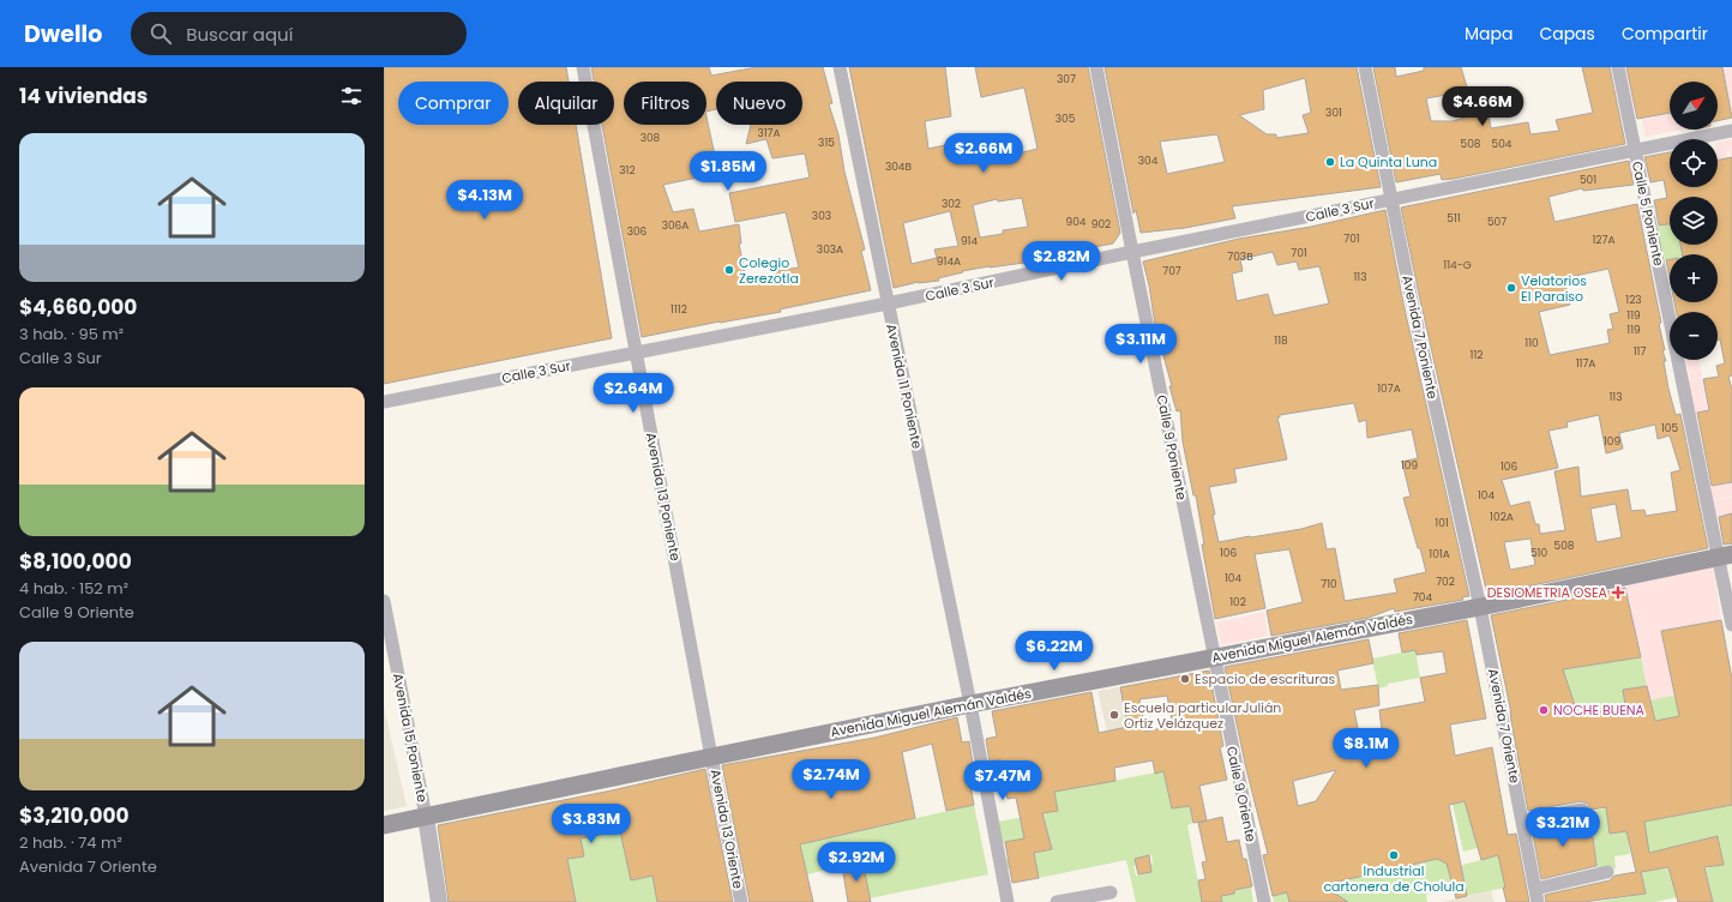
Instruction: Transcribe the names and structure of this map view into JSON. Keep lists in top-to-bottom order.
{
  "streets": {
    "main road": ["Avenida Miguel Alemán Valdés"],
    "street": [
      "Calle 3 Sur",
      "Calle 5 Poniente",
      "Avenida 7 Poniente",
      "Avenida 11 Poniente",
      "Calle 9 Poniente",
      "Avenida 13 Poniente",
      "Avenida 7 Oriente",
      "Avenida 15 Poniente",
      "Calle 9 Oriente",
      "Avenida 13 Oriente"
    ]
  },
  "crossings": [
    ["Calle 3 Sur", "Calle 5 Poniente"],
    ["Calle 3 Sur", "Avenida 7 Poniente"],
    ["Calle 3 Sur", "Avenida 11 Poniente"],
    ["Calle 3 Sur", "Calle 9 Poniente"],
    ["Calle 3 Sur", "Avenida 13 Poniente"],
    ["Calle 5 Poniente", "Avenida Miguel Alemán Valdés"],
    ["Avenida 7 Poniente", "Avenida Miguel Alemán Valdés"],
    ["Avenida 7 Poniente", "Avenida 7 Oriente"],
    ["Avenida 11 Poniente", "Avenida Miguel Alemán Valdés"],
    ["Calle 9 Poniente", "Avenida Miguel Alemán Valdés"],
    ["Calle 9 Poniente", "Calle 9 Oriente"],
    ["Avenida 13 Poniente", "Avenida Miguel Alemán Valdés"],
    ["Avenida 13 Poniente", "Avenida 13 Oriente"],
    ["Avenida Miguel Alemán Valdés", "Avenida 7 Oriente"],
    ["Avenida Miguel Alemán Valdés", "Avenida 15 Poniente"],
    ["Avenida Miguel Alemán Valdés", "Calle 9 Oriente"],
    ["Avenida Miguel Alemán Valdés", "Avenida 13 Oriente"]
  ],
  "places": {
    "other": [
      "La Quinta Luna",
      "Colegio Zerezotla",
      "Velatorios El Paraiso",
      "Espacio de escrituras",
      "NOCHE BUENA",
      "Escuela particularJulián Ortiz Velázquez",
      "Industrial cartonera de Cholula"
    ],
    "health": ["DESIOMETRIA OSEA"]
  },
  "house_numbers": [
    "307",
    "301",
    "305",
    "317A",
    "308",
    "315",
    "508",
    "504",
    "304",
    "304B",
    "312",
    "501",
    "302",
    "303",
    "511",
    "904",
    "507",
    "902",
    "306A",
    "306",
    "701",
    "127A",
    "914",
    "303A",
    "701",
    "703B",
    "914A",
    "114-G",
    "707",
    "113",
    "123",
    "1112",
    "119",
    "119",
    "118",
    "110",
    "117",
    "112",
    "117A",
    "107A",
    "113",
    "105",
    "109",
    "109",
    "106",
    "104",
    "102A",
    "101",
    "508",
    "106",
    "510",
    "101A",
    "104",
    "702",
    "710",
    "704",
    "102"
  ],
  "north": "top right",
  "page": {
    "header": "Dwello",
    "search": "Buscar aquí",
    "nav": ["Mapa", "Capas", "Compartir"],
    "heading": "14 viviendas",
    "map_buttons": ["+", "−"],
    "chip": [
      "Comprar",
      "Alquilar",
      "Filtros",
      "Nuevo"
    ],
    "price": [
      "$4.66M",
      "$2.66M",
      "$1.85M",
      "$4.13M",
      "$2.82M",
      "$3.11M",
      "$2.64M",
      "$6.22M",
      "$8.1M",
      "$2.74M",
      "$7.47M",
      "$3.83M",
      "$3.21M",
      "$2.92M"
    ],
    "list": [
      {
        "name": "$4,660,000",
        "note": "3 hab. · 95 m² · Calle 3 Sur"
      },
      {
        "name": "$8,100,000",
        "note": "4 hab. · 152 m² · Calle 9 Oriente"
      },
      {
        "name": "$3,210,000",
        "note": "2 hab. · 74 m² · Avenida 7 Oriente"
      }
    ]
  }
}
